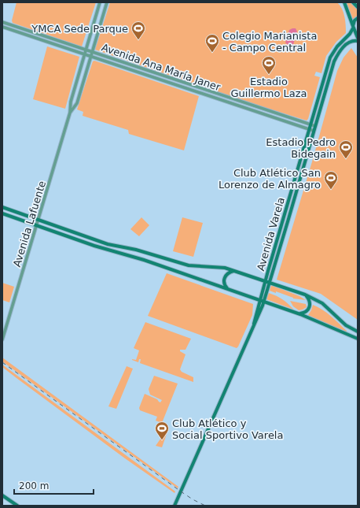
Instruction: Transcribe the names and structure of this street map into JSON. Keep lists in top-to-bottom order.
{
  "streets": {
    "main road": ["Avenida Varela"],
    "street": ["Avenida Ana María Janer", "Avenida Lafuente"]
  },
  "crossings": [
    ["Avenida Ana María Janer", "Avenida Lafuente"],
    ["Avenida Ana María Janer", "Avenida Varela"]
  ],
  "places": {
    "sports": [
      "YMCA Sede Parque",
      "Colegio Marianista - Campo Central",
      "Estadio Guillermo Laza",
      "Estadio Pedro Bidegain",
      "Club Atlético San Lorenzo de Almagro",
      "Club Atlético y Social Sportivo Varela"
    ]
  },
  "scale_bar": "200 m"
}
